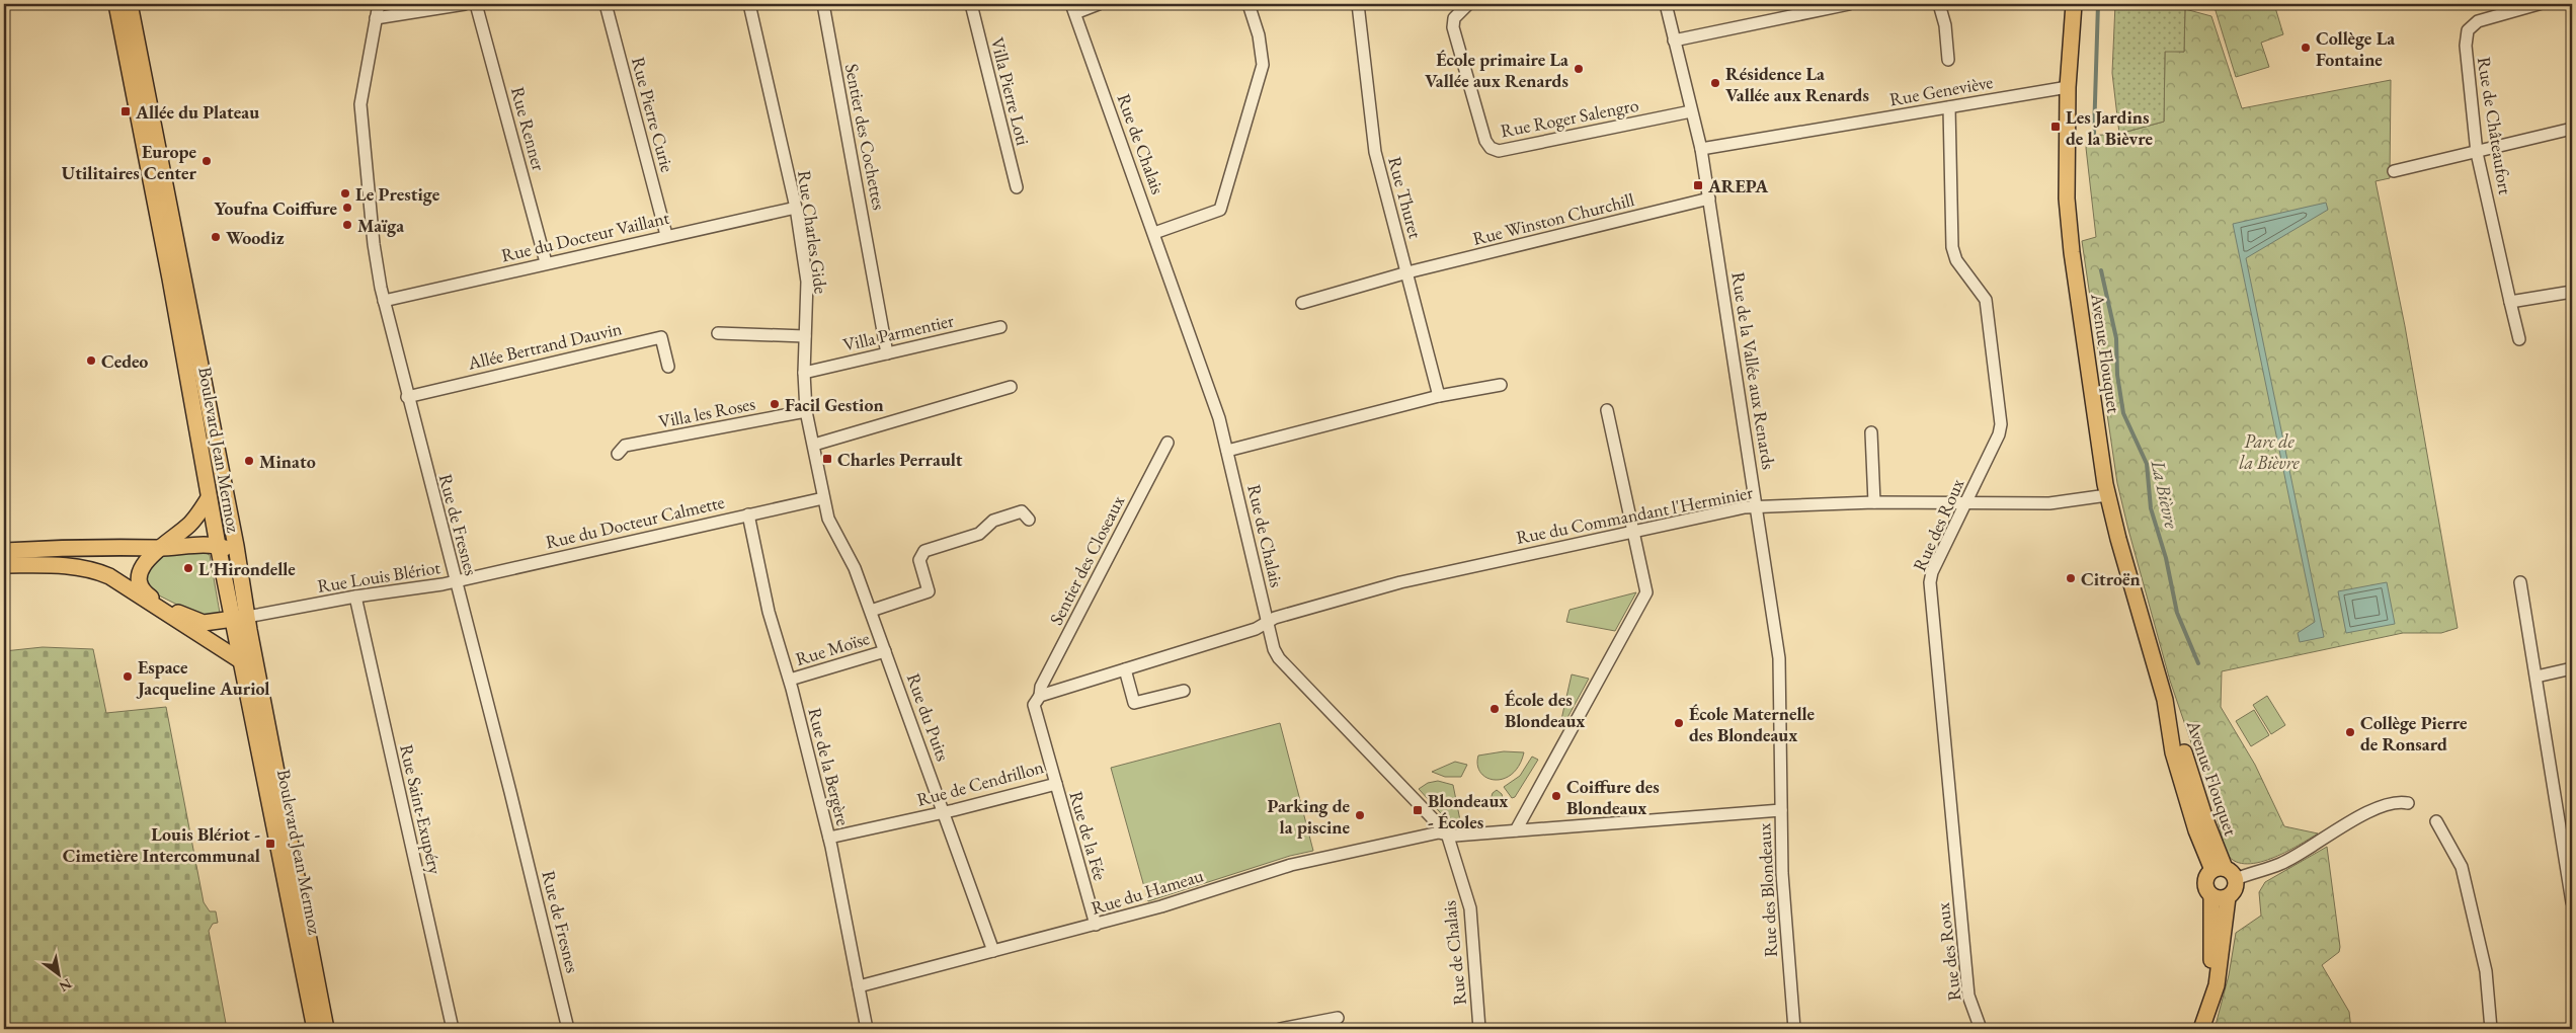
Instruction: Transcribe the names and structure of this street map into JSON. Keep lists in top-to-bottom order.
{
  "streets": {
    "main road": ["Avenue Flouquet", "Boulevard Jean Mermoz"],
    "street": [
      "Rue Geneviève",
      "Villa Pierre Loti",
      "Rue Pierre Curie",
      "Rue Roger Salengro",
      "Rue de Châteaufort",
      "Rue Renner",
      "Sentier des Cochettes",
      "Rue de Chalais",
      "Rue Thuret",
      "Rue Winston Churchill",
      "Rue Charles Gide",
      "Rue du Docteur Vaillant",
      "Villa Parmentier",
      "Allée Bertrand Dauvin",
      "Rue de la Vallée aux Renards",
      "Villa les Roses",
      "Rue du Commandant l'Herminier",
      "Rue du Docteur Calmette",
      "Rue de Fresnes",
      "Rue des Roux",
      "Sentier des Closeaux",
      "Rue Louis Blériot",
      "Rue Moïse",
      "Rue du Puits",
      "Rue de la Bergère",
      "Rue de Cendrillon",
      "Rue Saint-Exupéry",
      "Rue de la Fée",
      "Rue des Blondeaux",
      "Rue du Hameau"
    ]
  },
  "crossings": [
    ["Rue Geneviève", "Avenue Flouquet"],
    ["Rue Geneviève", "Rue de la Vallée aux Renards"],
    ["Rue Geneviève", "Rue des Roux"],
    ["Rue Pierre Curie", "Rue du Docteur Vaillant"],
    ["Rue Roger Salengro", "Rue de la Vallée aux Renards"],
    ["Rue Renner", "Rue du Docteur Vaillant"],
    ["Sentier des Cochettes", "Villa Parmentier"],
    ["Rue de Chalais", "Rue du Commandant l'Herminier"],
    ["Rue de Chalais", "Rue des Blondeaux"],
    ["Rue de Chalais", "Rue du Hameau"],
    ["Rue Thuret", "Rue Winston Churchill"],
    ["Rue Winston Churchill", "Rue de la Vallée aux Renards"],
    ["Rue Charles Gide", "Rue du Docteur Vaillant"],
    ["Rue Charles Gide", "Villa Parmentier"],
    ["Rue Charles Gide", "Villa les Roses"],
    ["Rue Charles Gide", "Rue du Docteur Calmette"],
    ["Rue Charles Gide", "Rue du Puits"],
    ["Rue du Docteur Vaillant", "Rue de Fresnes"],
    ["Allée Bertrand Dauvin", "Rue de Fresnes"],
    ["Avenue Flouquet", "Rue du Commandant l'Herminier"],
    ["Rue de la Vallée aux Renards", "Rue du Commandant l'Herminier"],
    ["Rue de la Vallée aux Renards", "Rue des Blondeaux"],
    ["Boulevard Jean Mermoz", "Rue Louis Blériot"],
    ["Rue du Commandant l'Herminier", "Rue des Roux"],
    ["Rue du Docteur Calmette", "Rue de Fresnes"],
    ["Rue du Docteur Calmette", "Rue Louis Blériot"],
    ["Rue du Docteur Calmette", "Rue du Puits"],
    ["Rue du Docteur Calmette", "Rue de la Bergère"],
    ["Rue de Fresnes", "Rue Louis Blériot"],
    ["Sentier des Closeaux", "Rue de Cendrillon"],
    ["Rue Louis Blériot", "Rue Saint-Exupéry"],
    ["Rue Moïse", "Rue du Puits"],
    ["Rue Moïse", "Rue de la Bergère"],
    ["Rue du Puits", "Rue de Cendrillon"],
    ["Rue du Puits", "Rue du Hameau"],
    ["Rue de la Bergère", "Rue de Cendrillon"],
    ["Rue de la Bergère", "Rue du Hameau"],
    ["Rue de Cendrillon", "Rue de la Fée"],
    ["Rue de la Fée", "Rue du Hameau"],
    ["Rue des Blondeaux", "Rue du Hameau"]
  ],
  "water": ["La Bièvre"],
  "parks": ["Parc de la Bièvre"],
  "places": {
    "other": [
      "Collège La Fontaine",
      "École primaire La Vallée aux Renards",
      "Résidence La Vallée aux Renards",
      "Europe Utilitaires Center",
      "Le Prestige",
      "Youfna Coiffure",
      "Maïga",
      "Woodiz",
      "Cedeo",
      "Facil Gestion",
      "Minato",
      "L'Hirondelle",
      "Citroën",
      "Espace Jacqueline Auriol",
      "École des Blondeaux",
      "École Maternelle des Blondeaux",
      "Collège Pierre de Ronsard",
      "Coiffure des Blondeaux",
      "Parking de la piscine"
    ],
    "transit": [
      "Allée du Plateau",
      "Les Jardins de la Bièvre",
      "AREPA",
      "Charles Perrault",
      "Blondeaux - Écoles",
      "Louis Blériot - Cimetière Intercommunal"
    ]
  },
  "north": "bottom right"
}
